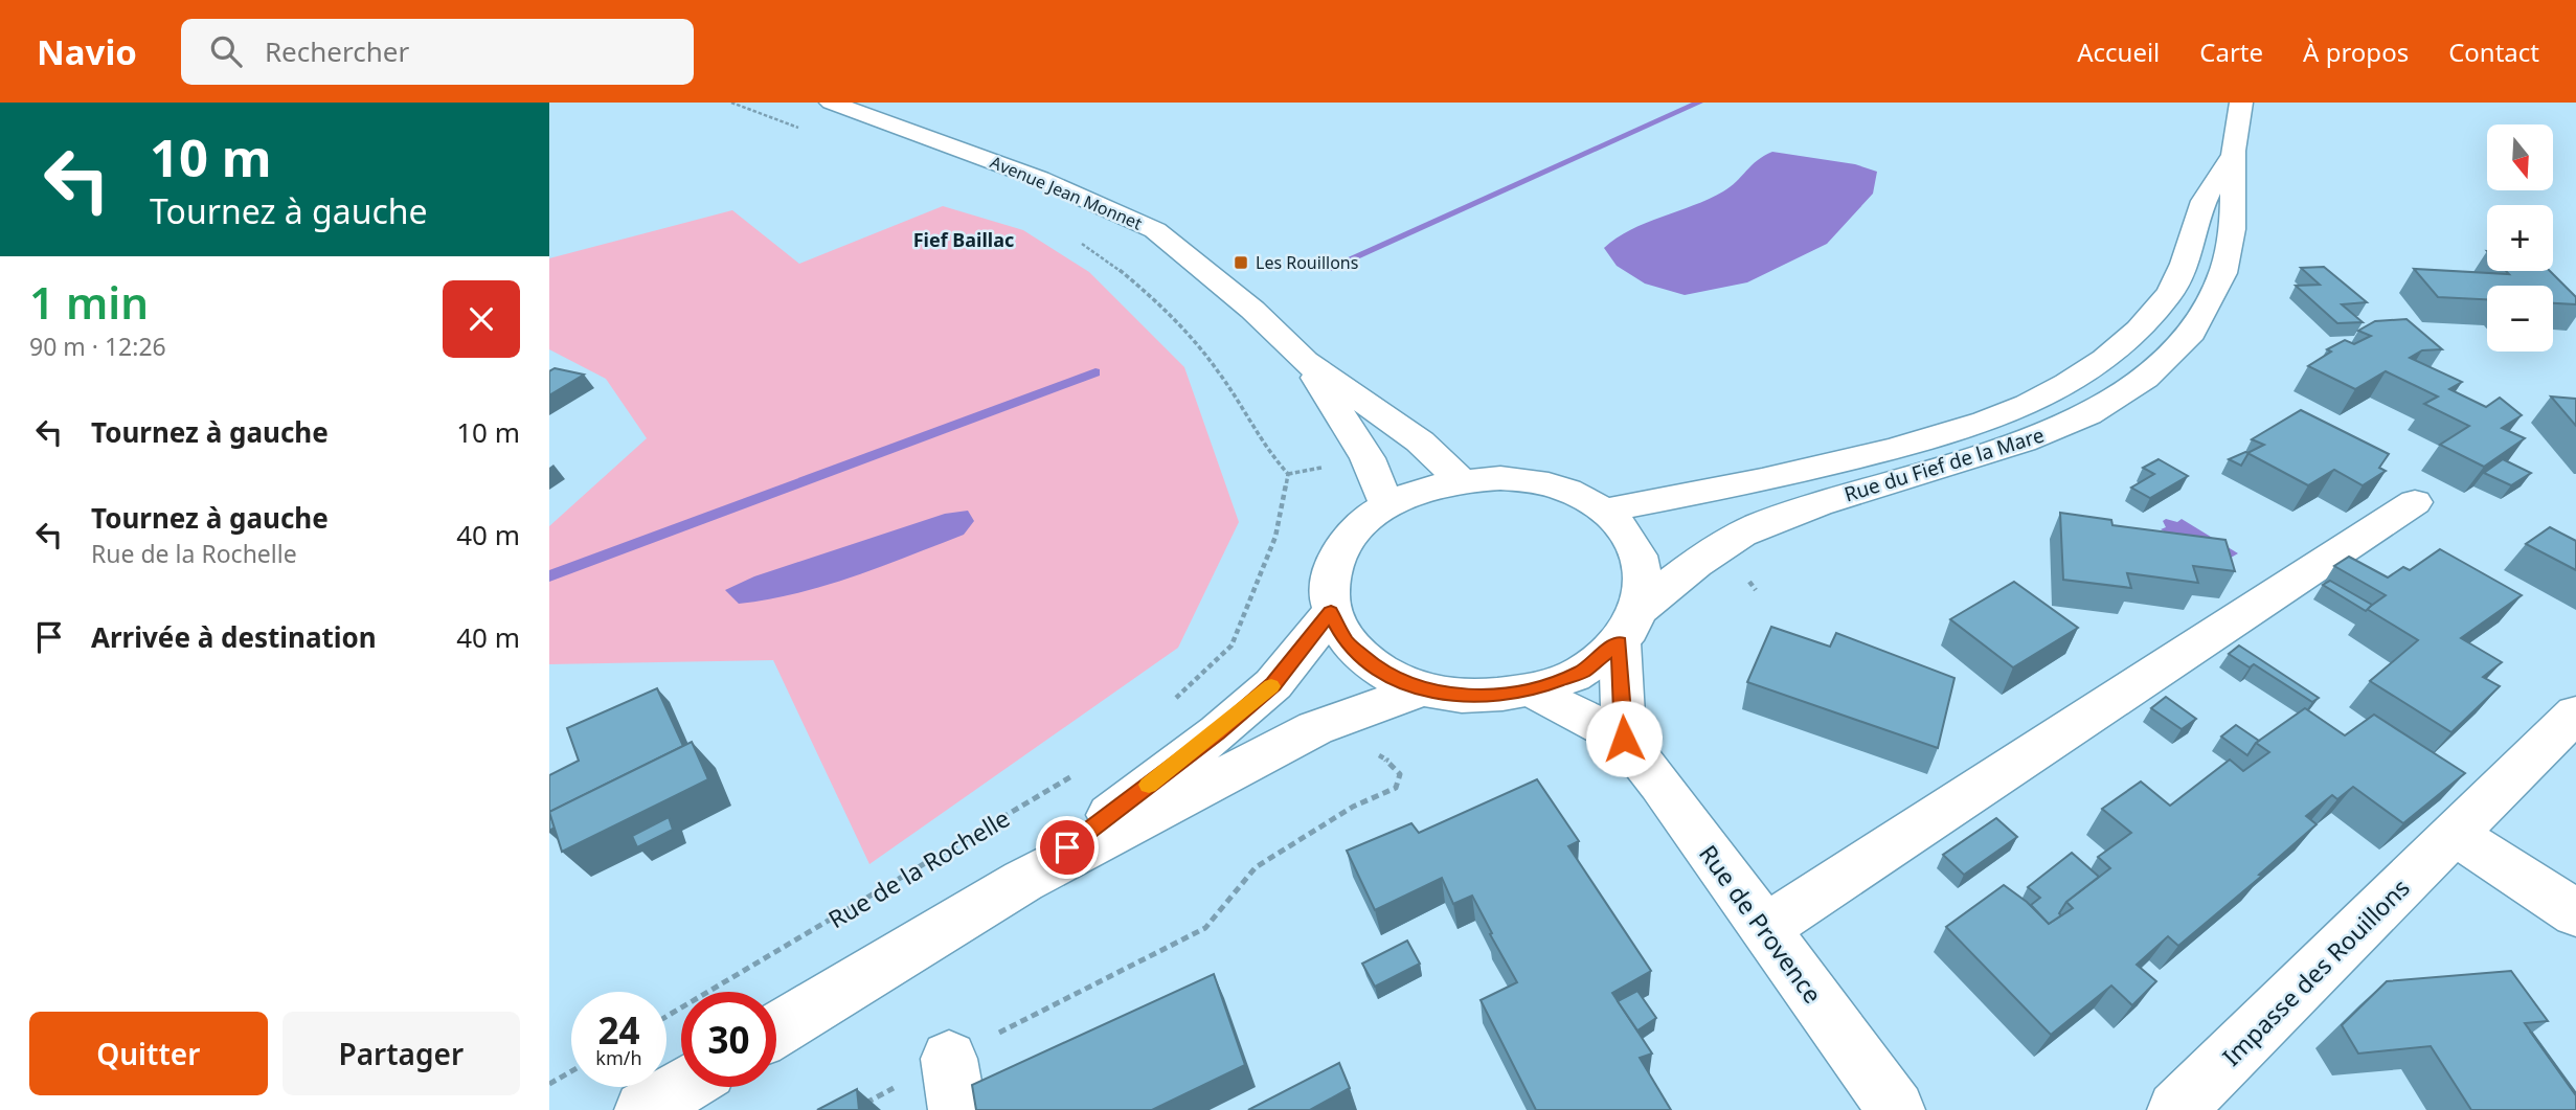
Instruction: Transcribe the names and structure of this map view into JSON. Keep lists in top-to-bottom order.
{
  "streets": {
    "main road": [
      "Avenue Jean Monnet",
      "Rue du Fief de la Mare",
      "Rue de Provence",
      "Impasse des Rouillons"
    ],
    "path": ["Rue de la Rochelle"]
  },
  "crossings": [
    ["Rue du Fief de la Mare", "Rue de Provence"]
  ],
  "districts": ["Fief Baillac"],
  "places": {
    "transit": ["Les Rouillons"]
  },
  "north": "bottom",
  "page": {
    "header": "Navio",
    "search": "Rechercher",
    "nav": [
      "Accueil",
      "Carte",
      "À propos",
      "Contact"
    ],
    "turn": ["10 m", "Tournez à gauche"],
    "map_buttons": ["+", "−"],
    "heading": ["1 min", "90 m · 12:26"],
    "list": [
      {
        "name": "Tournez à gauche",
        "value": "10 m"
      },
      {
        "name": "Tournez à gauche",
        "note": "Rue de la Rochelle",
        "value": "40 m"
      },
      {
        "name": "Arrivée à destination",
        "value": "40 m"
      }
    ],
    "speed": "24 km/h",
    "limit": "30",
    "buttons": ["Quitter", "Partager"]
  }
}
